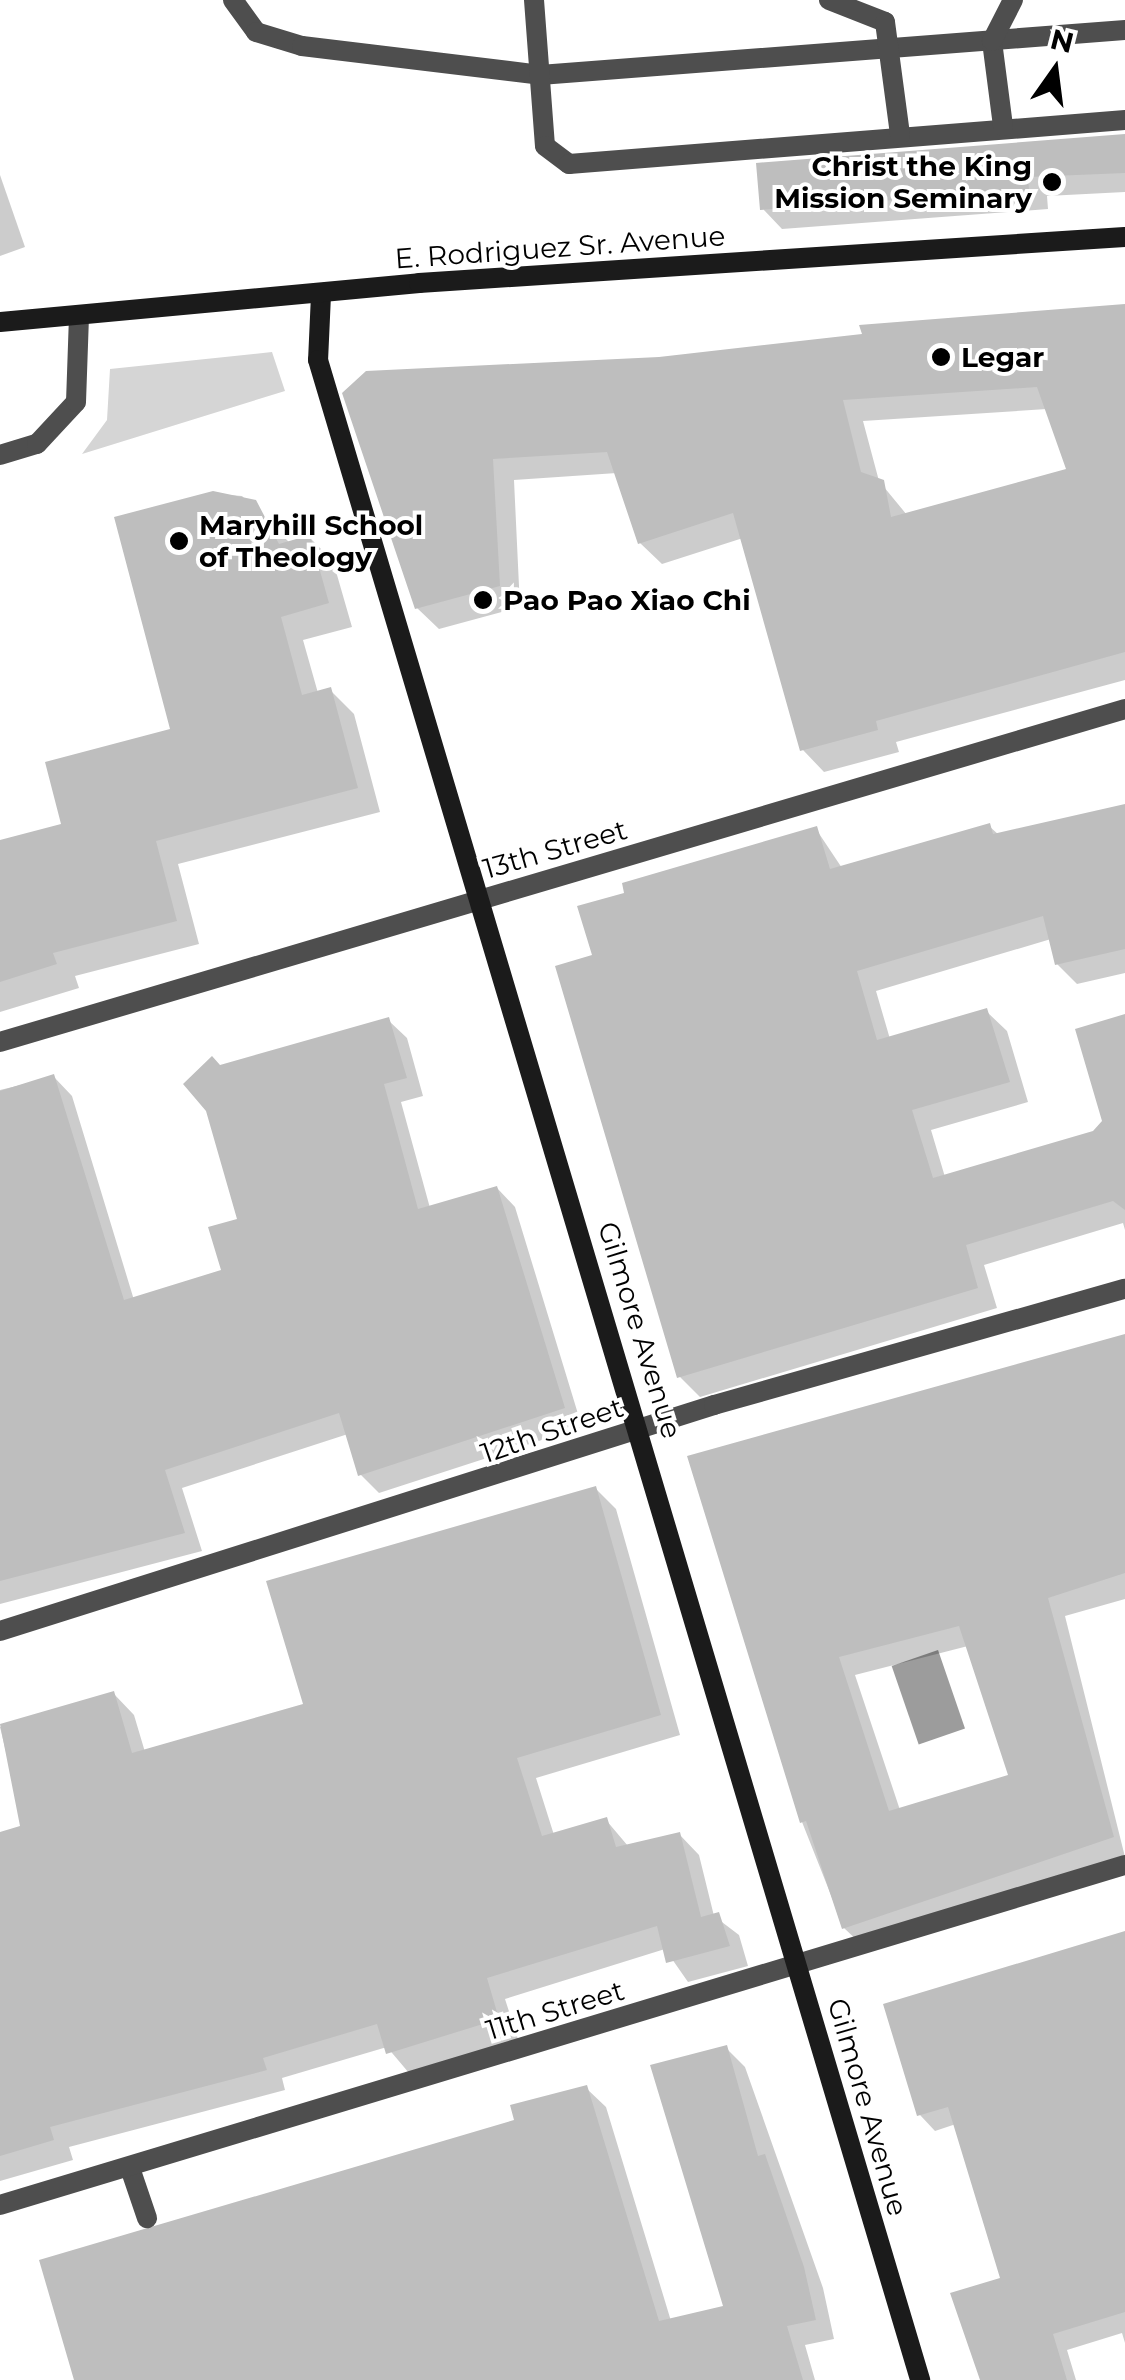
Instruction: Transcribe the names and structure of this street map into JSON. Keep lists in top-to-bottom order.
{
  "streets": {
    "main road": ["E. Rodriguez Sr. Avenue", "Gilmore Avenue"],
    "street": ["13th Street", "12th Street", "11th Street"]
  },
  "crossings": [
    ["E. Rodriguez Sr. Avenue", "Gilmore Avenue"],
    ["13th Street", "Gilmore Avenue"],
    ["Gilmore Avenue", "12th Street"],
    ["Gilmore Avenue", "11th Street"]
  ],
  "places": [
    "Christ the King Mission Seminary",
    "Legar",
    "Maryhill School of Theology",
    "Pao Pao Xiao Chi"
  ],
  "north": "top"
}
